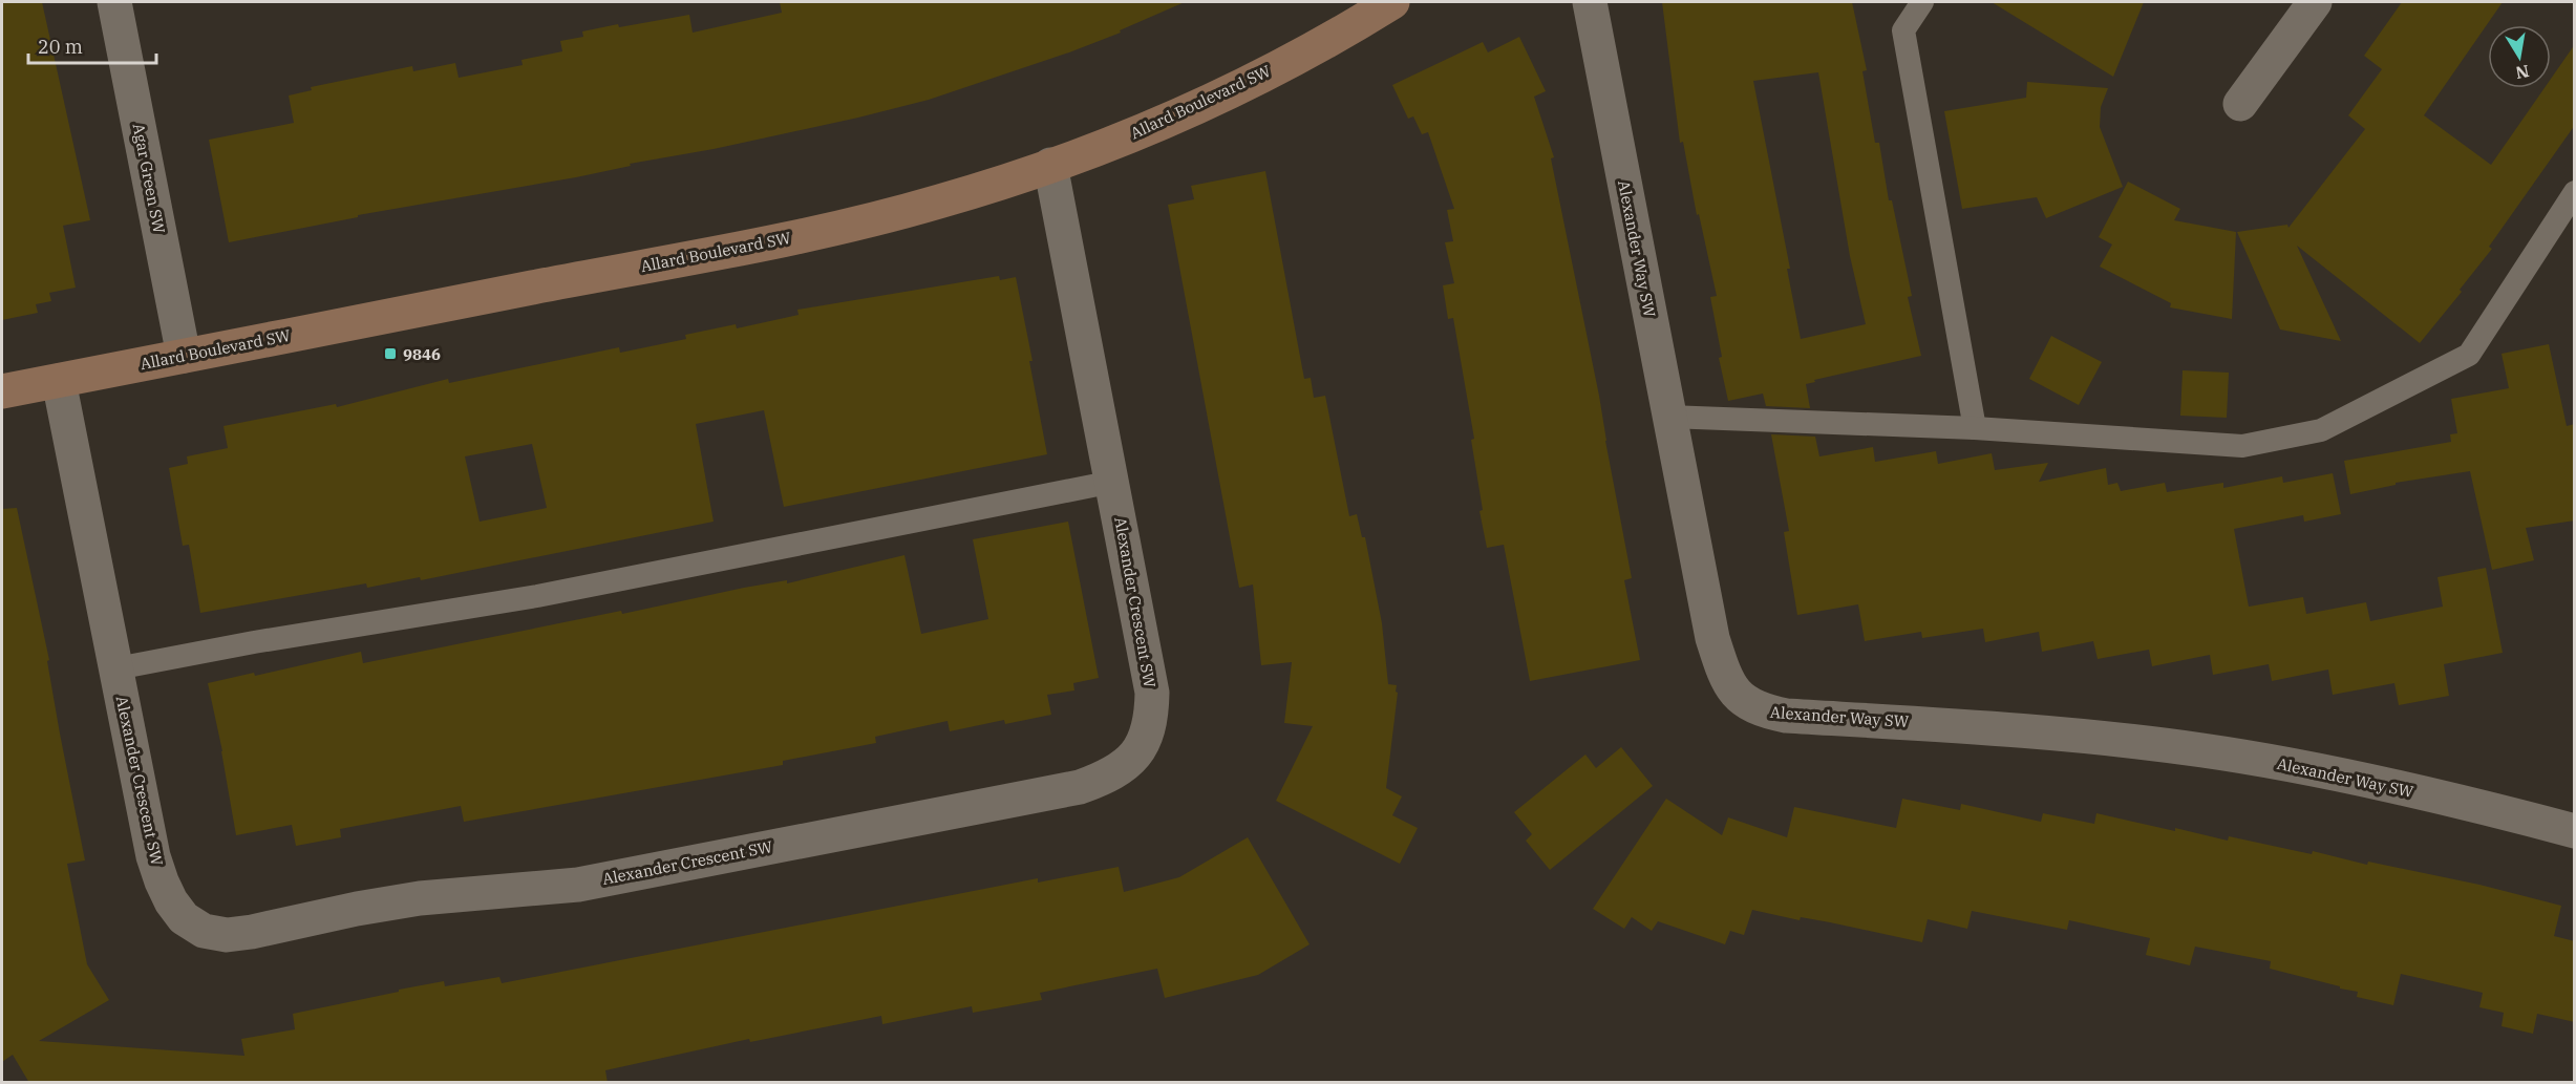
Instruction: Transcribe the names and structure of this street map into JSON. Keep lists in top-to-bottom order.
{
  "streets": {
    "street": [
      "Allard Boulevard SW",
      "Agar Green SW",
      "Alexander Way SW",
      "Alexander Crescent SW"
    ]
  },
  "crossings": [
    ["Allard Boulevard SW", "Agar Green SW"],
    ["Allard Boulevard SW", "Alexander Crescent SW"]
  ],
  "places": {
    "transit": ["9846"]
  },
  "scale_bar": "20 m",
  "north": "bottom"
}
